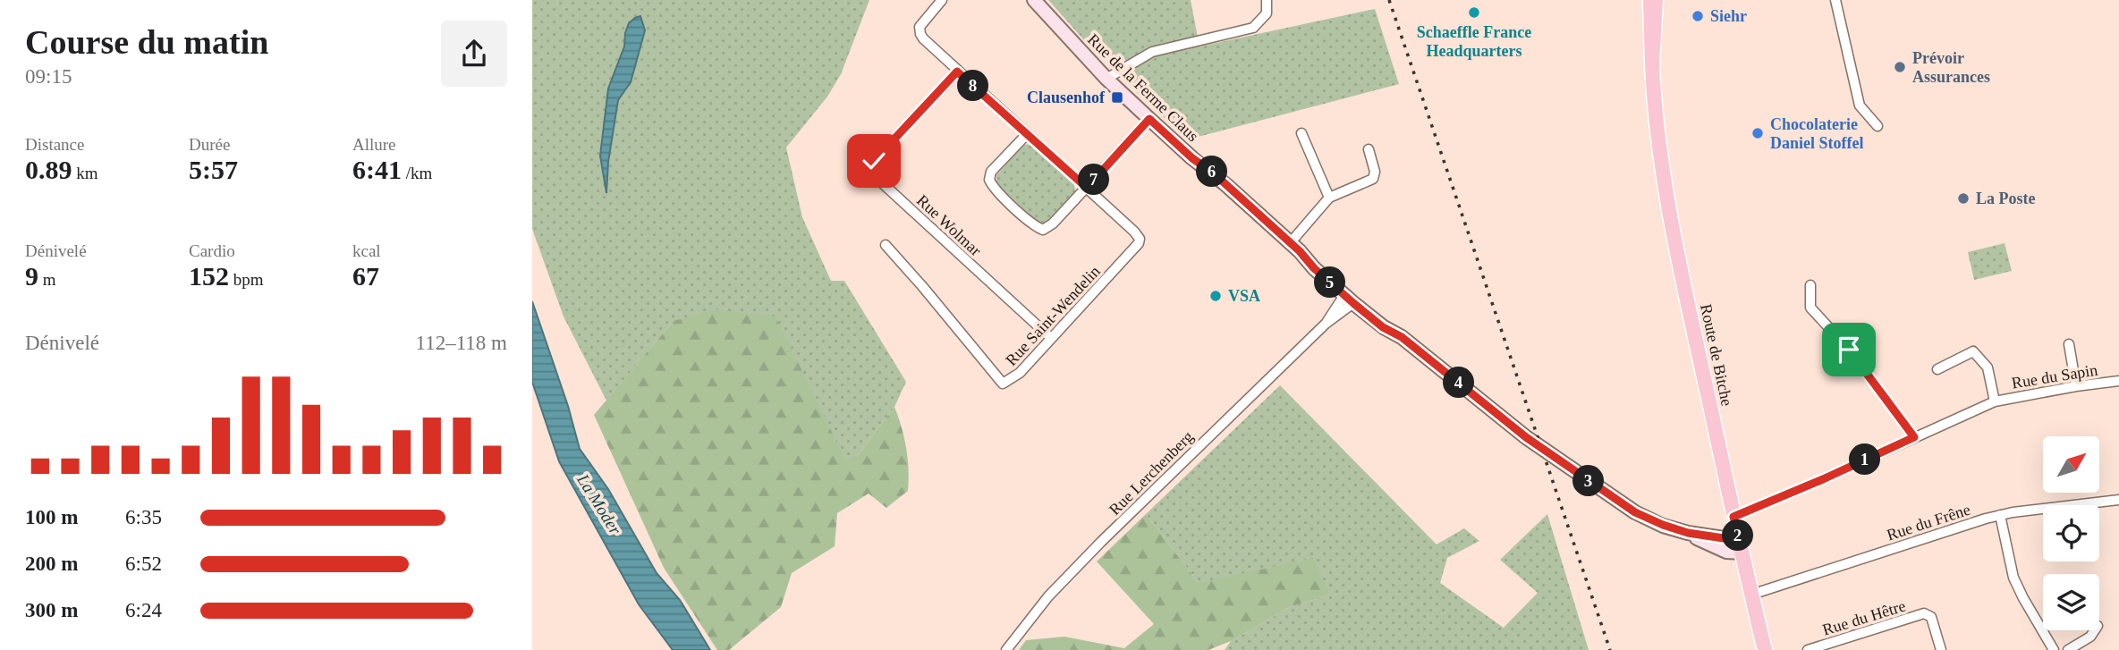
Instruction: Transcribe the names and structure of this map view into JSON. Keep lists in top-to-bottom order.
{
  "streets": {
    "main road": ["Route de Bitche"],
    "street": [
      "Rue de la Ferme Claus",
      "Rue Wolmar",
      "Rue Saint-Wendelin",
      "Rue du Sapin",
      "Rue Lerchenberg",
      "Rue du Frêne",
      "Rue du Hêtre"
    ]
  },
  "crossings": [
    ["Rue de la Ferme Claus", "Rue Lerchenberg"],
    ["Rue Wolmar", "Rue Saint-Wendelin"],
    ["Route de Bitche", "Rue du Sapin"],
    ["Route de Bitche", "Rue du Frêne"]
  ],
  "water": ["La Moder"],
  "places": {
    "other": [
      "Schaeffle France Headquarters",
      "Siehr",
      "Prévoir Assurances",
      "Chocolaterie Daniel Stoffel",
      "La Poste",
      "VSA"
    ],
    "transit": ["Clausenhof"]
  },
  "north": "top right",
  "page": {
    "heading": ["Course du matin", "09:15"],
    "pins": [
      "8",
      "6",
      "7",
      "5",
      "4",
      "1",
      "3",
      "2"
    ],
    "stats": [
      ["Distance", "0.89 km"],
      ["Durée", "5:57"],
      ["Allure", "6:41 /km"],
      ["Dénivelé", "9 m"],
      ["Cardio", "152 bpm"],
      ["kcal", "67"]
    ],
    "chart": ["Dénivelé", "112–118 m"],
    "list": [
      {
        "name": "100 m",
        "note": "6:35"
      },
      {
        "name": "200 m",
        "note": "6:52"
      },
      {
        "name": "300 m",
        "note": "6:24"
      }
    ]
  }
}
